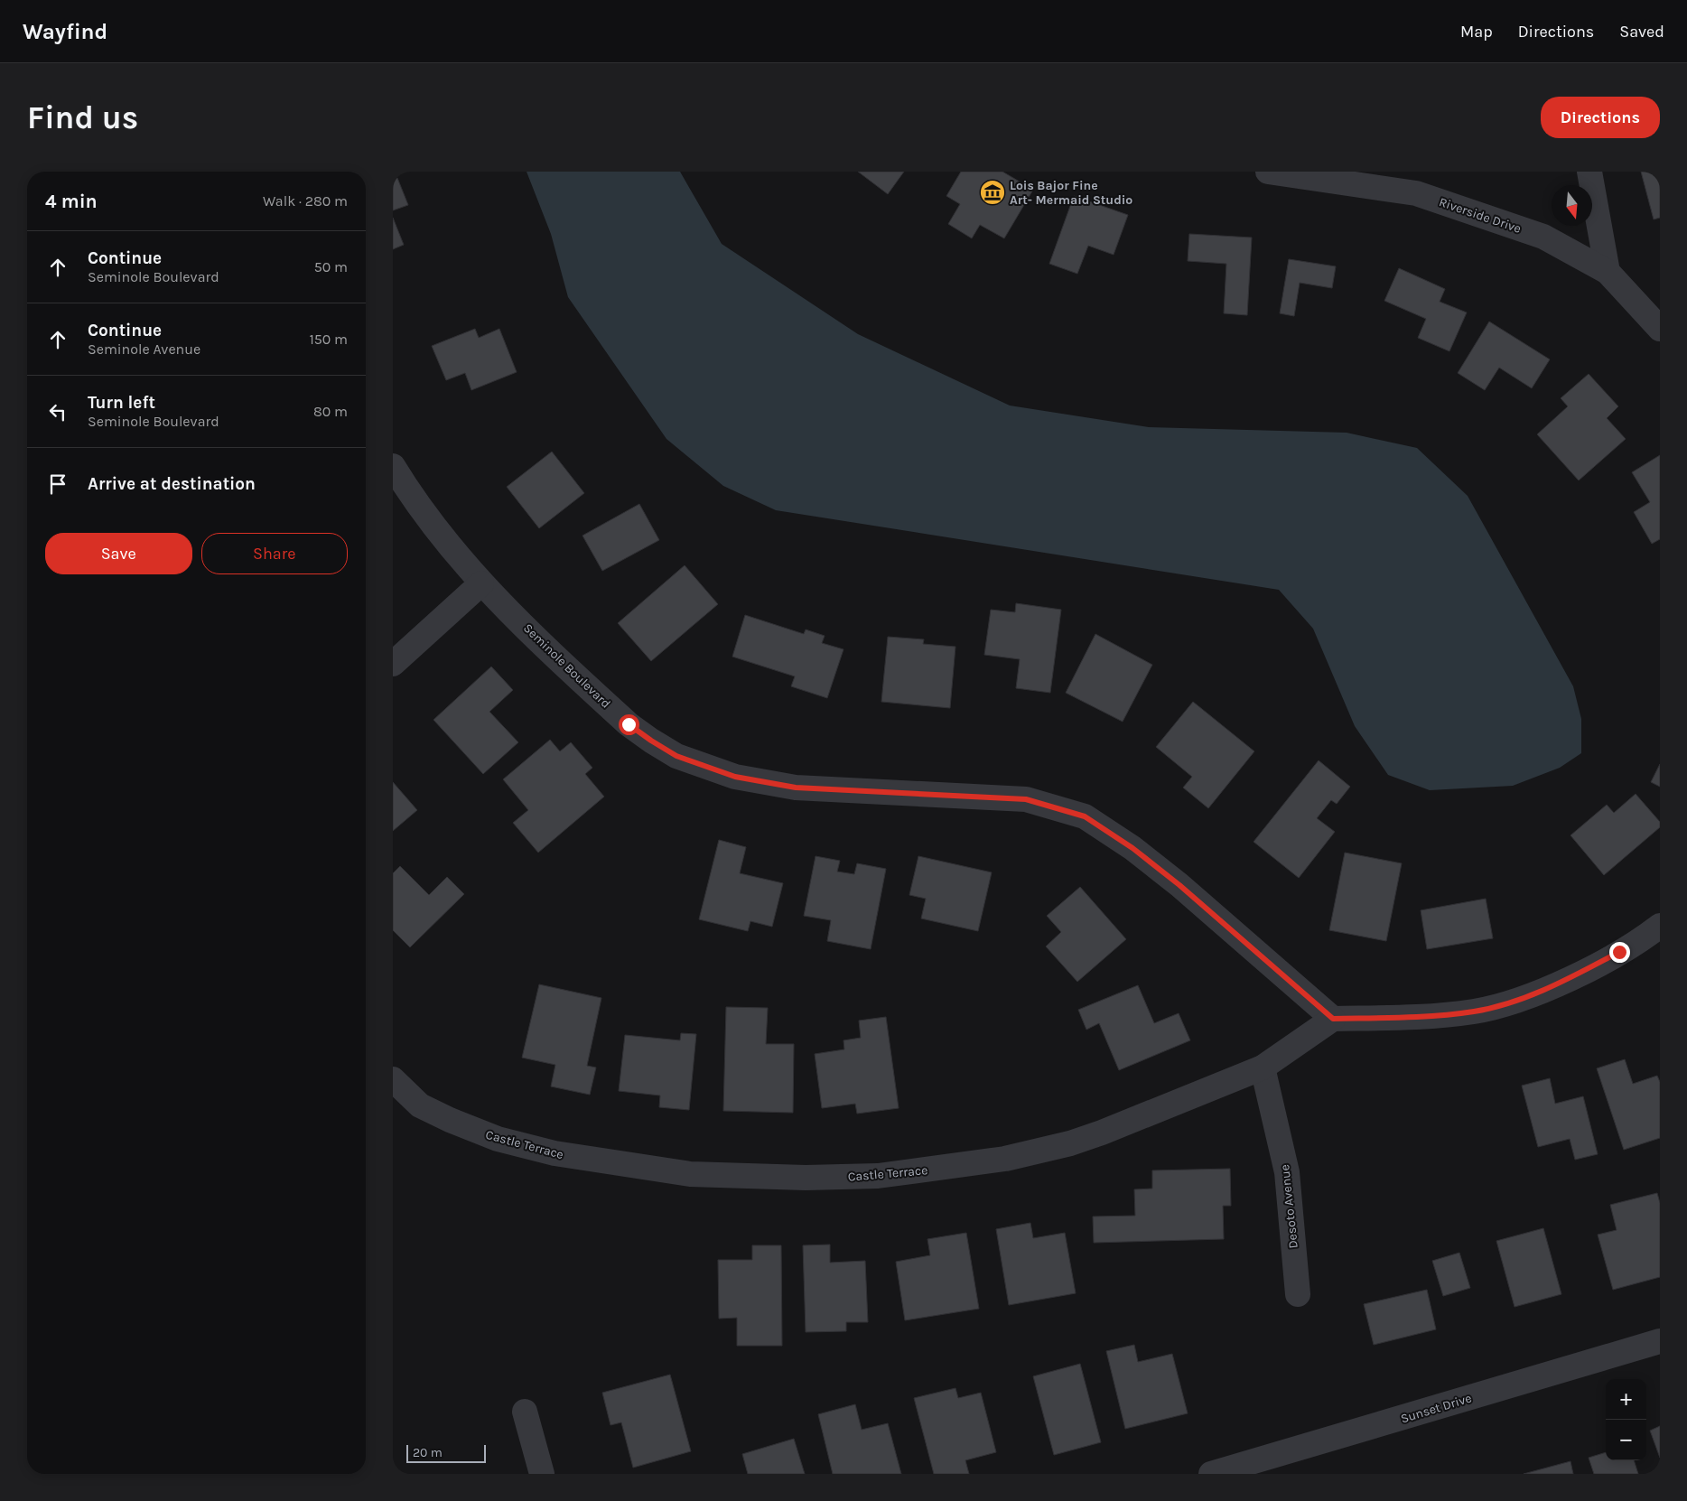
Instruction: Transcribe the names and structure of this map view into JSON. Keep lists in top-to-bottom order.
{
  "streets": {
    "street": [
      "Riverside Drive",
      "Seminole Boulevard",
      "Castle Terrace",
      "Desoto Avenue",
      "Sunset Drive"
    ]
  },
  "crossings": [
    ["Seminole Boulevard", "Castle Terrace"],
    ["Castle Terrace", "Desoto Avenue"]
  ],
  "places": {
    "museum": ["Lois Bajor Fine Art- Mermaid Studio"]
  },
  "scale_bar": "20 m",
  "north": "bottom",
  "page": {
    "header": "Wayfind",
    "nav": ["Map", "Directions", "Saved"],
    "buttons": [
      "Directions",
      ["Save", "Share"]
    ],
    "title": "Find us",
    "heading": ["4 min", "Walk · 280 m"],
    "list": [
      ["Continue", "Seminole Boulevard", "50 m"],
      ["Continue", "Seminole Avenue", "150 m"],
      ["Turn left", "Seminole Boulevard", "80 m"],
      "Arrive at destination"
    ],
    "map_buttons": ["+", "−"],
    "scale": "20 m"
  }
}
